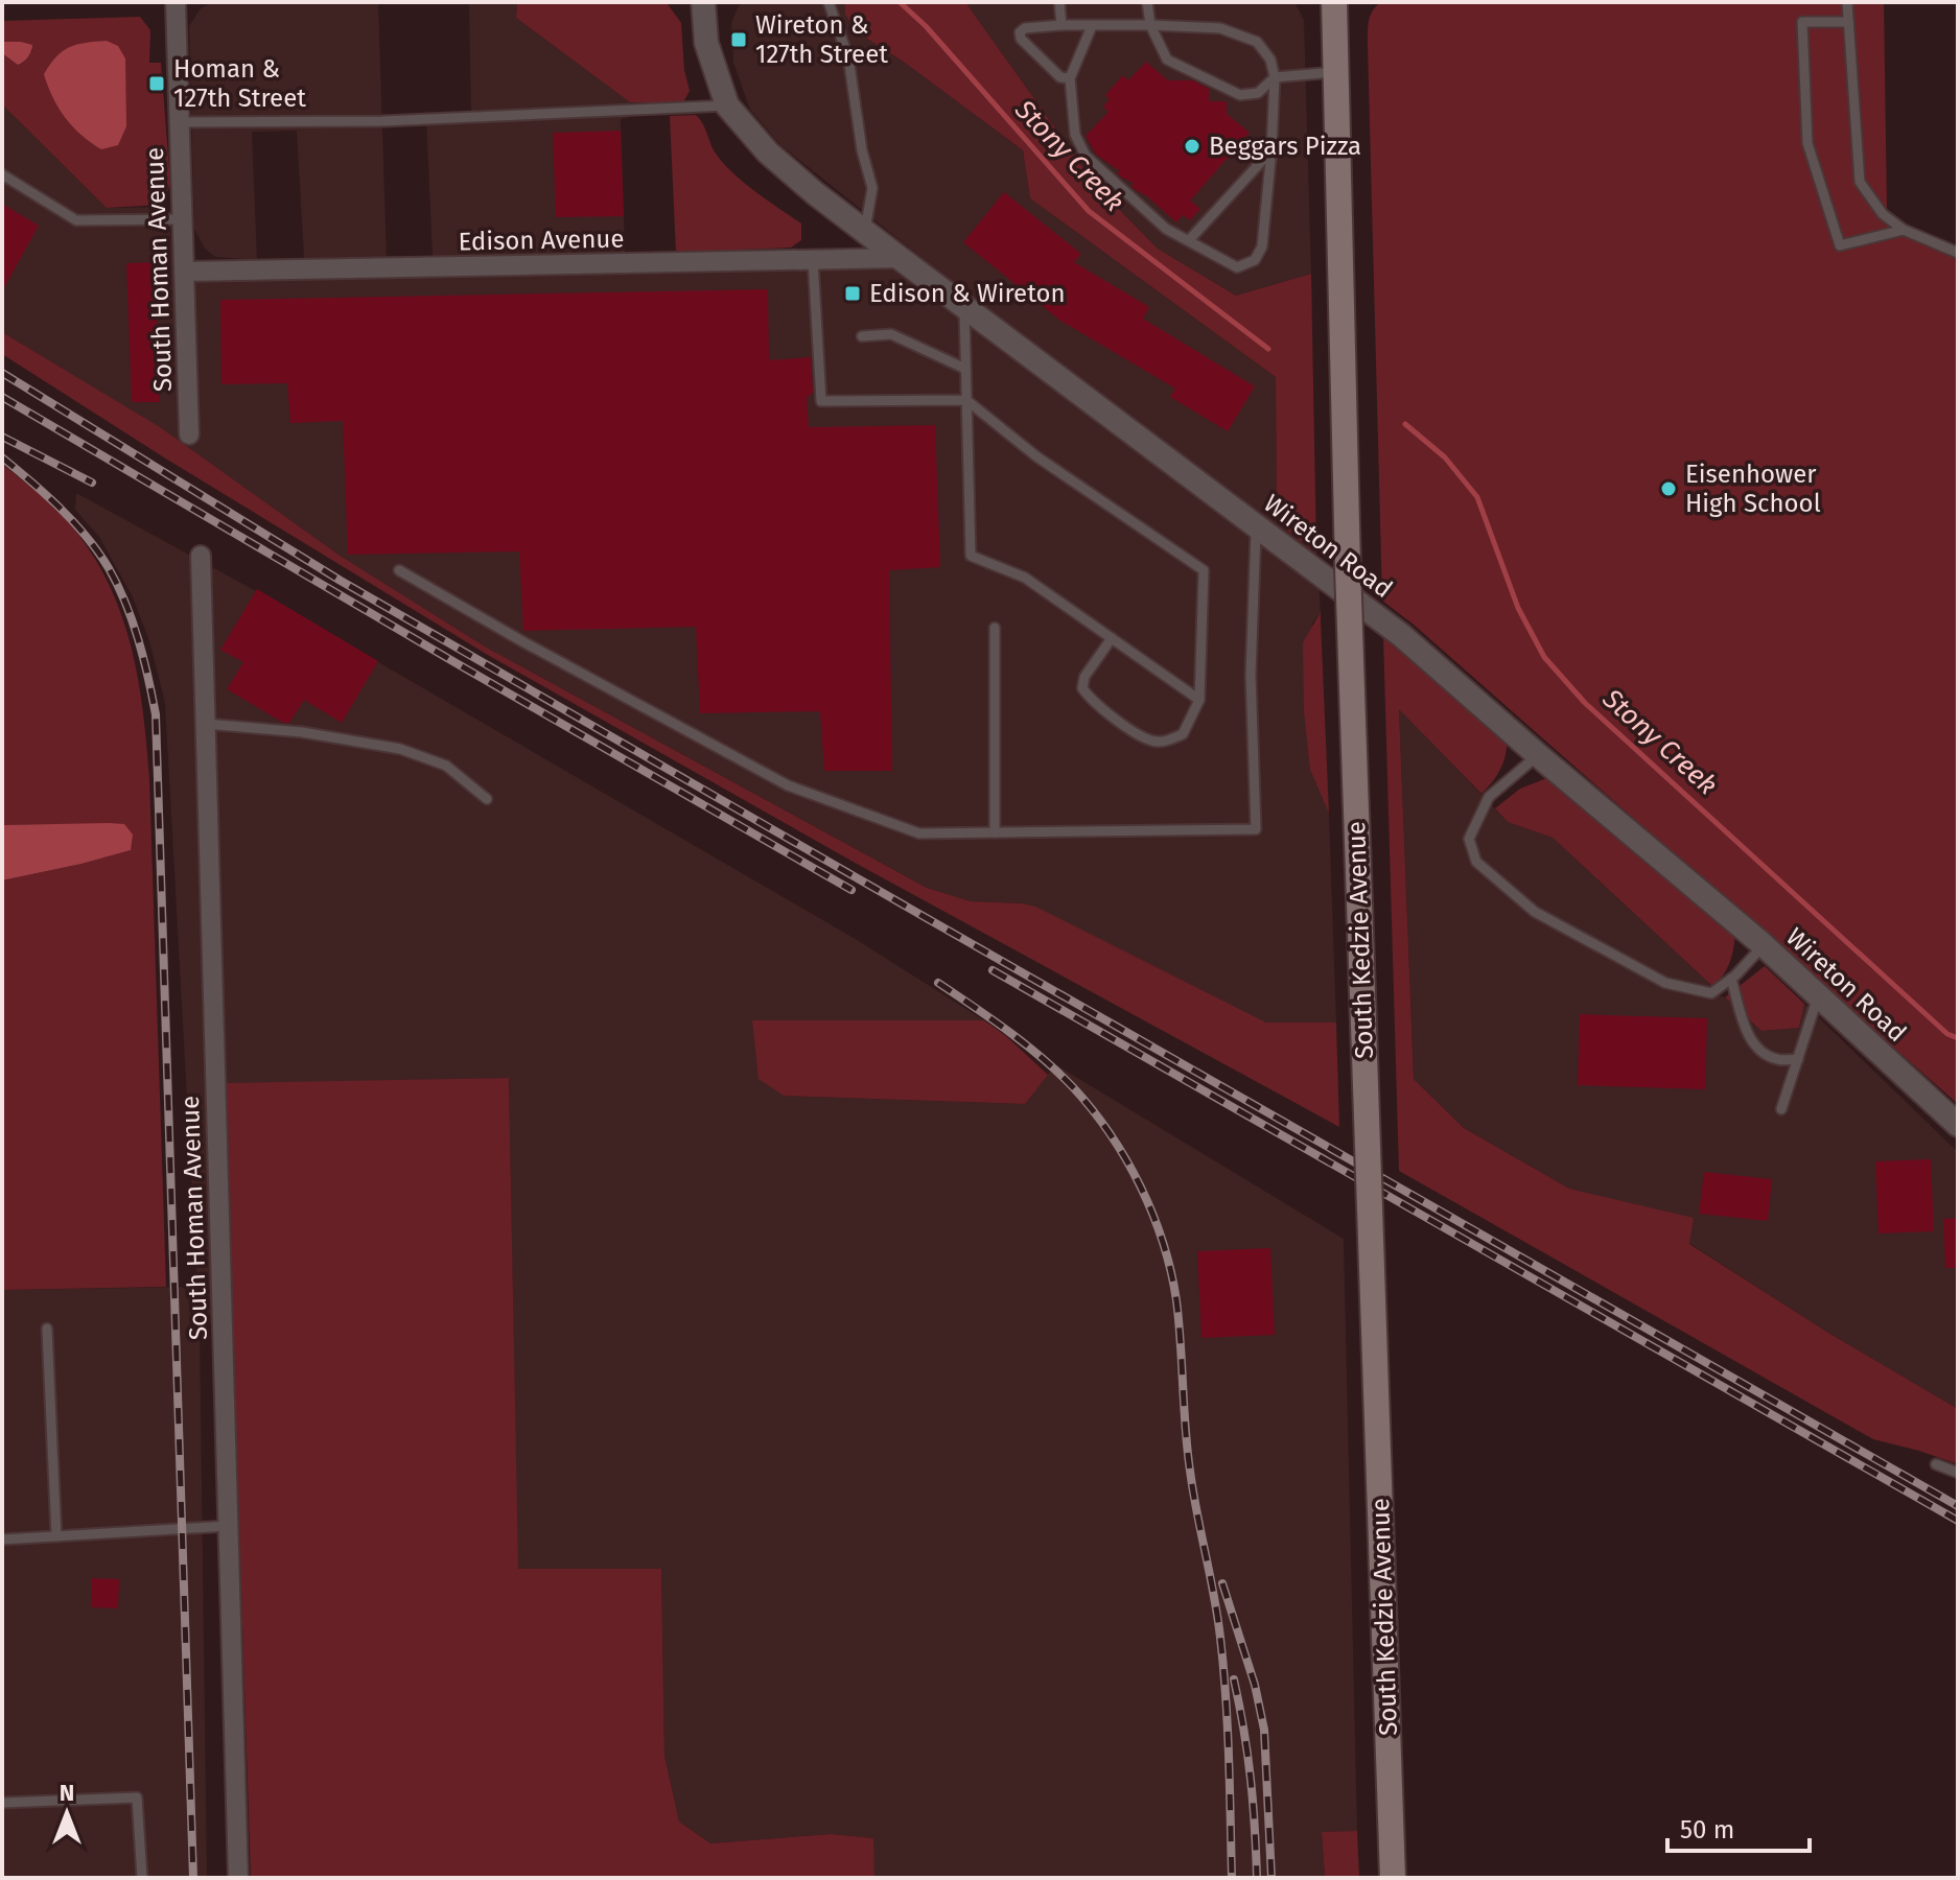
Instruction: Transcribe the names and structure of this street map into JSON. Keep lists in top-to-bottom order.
{
  "streets": {
    "main road": ["South Kedzie Avenue"],
    "street": ["Edison Avenue", "South Homan Avenue", "Wireton Road"]
  },
  "crossings": [
    ["Edison Avenue", "South Homan Avenue"],
    ["Edison Avenue", "Wireton Road"]
  ],
  "water": ["Stony Creek"],
  "places": {
    "transit": ["Wireton & 127th Street", "Homan & 127th Street", "Edison & Wireton"],
    "other": ["Beggars Pizza", "Eisenhower High School"]
  },
  "scale_bar": "50 m",
  "north": "top"
}
